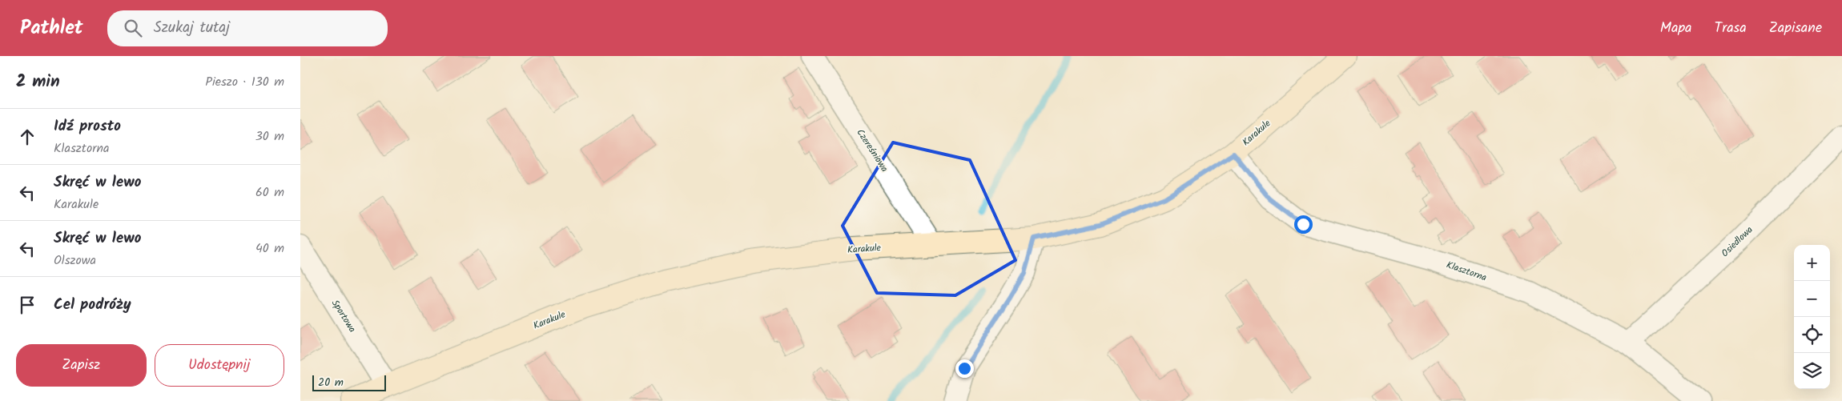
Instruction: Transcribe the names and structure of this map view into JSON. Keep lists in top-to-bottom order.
{
  "streets": {
    "street": [
      "Karakule",
      "Czereśniowa",
      "Osiedlowa",
      "Klasztorna",
      "Sportowa"
    ]
  },
  "crossings": [
    ["Karakule", "Czereśniowa"],
    ["Karakule", "Klasztorna"],
    ["Karakule", "Sportowa"],
    ["Osiedlowa", "Klasztorna"]
  ],
  "scale_bar": "20 m",
  "page": {
    "header": "Pathlet",
    "search": "Szukaj tutaj",
    "nav": ["Mapa", "Trasa", "Zapisane"],
    "heading": ["2 min", "Pieszo · 130 m"],
    "list": [
      ["Idź prosto", "Klasztorna", "30 m"],
      ["Skręć w lewo", "Karakule", "60 m"],
      ["Skręć w lewo", "Olszowa", "40 m"],
      "Cel podróży"
    ],
    "map_buttons": ["+", "−"],
    "buttons": ["Zapisz", "Udostępnij"],
    "scale": "20 m"
  }
}
